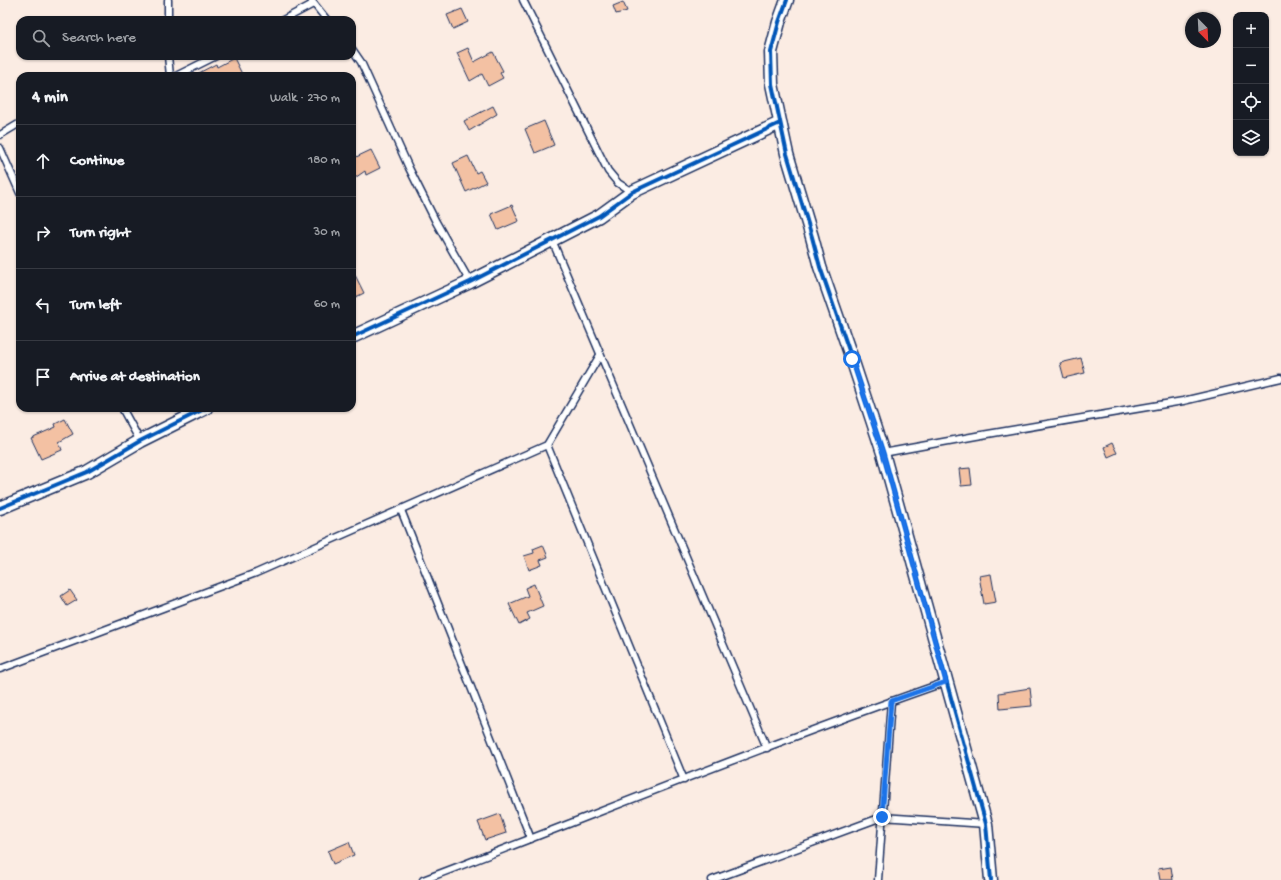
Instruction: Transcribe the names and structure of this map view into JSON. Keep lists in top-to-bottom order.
{
  "north": "bottom right",
  "page": {
    "map_buttons": ["+", "−"],
    "search": "Search here",
    "heading": ["4 min", "Walk · 270 m"],
    "list": [
      ["Continue", "180 m"],
      ["Turn right", "30 m"],
      ["Turn left", "60 m"],
      "Arrive at destination"
    ]
  }
}
